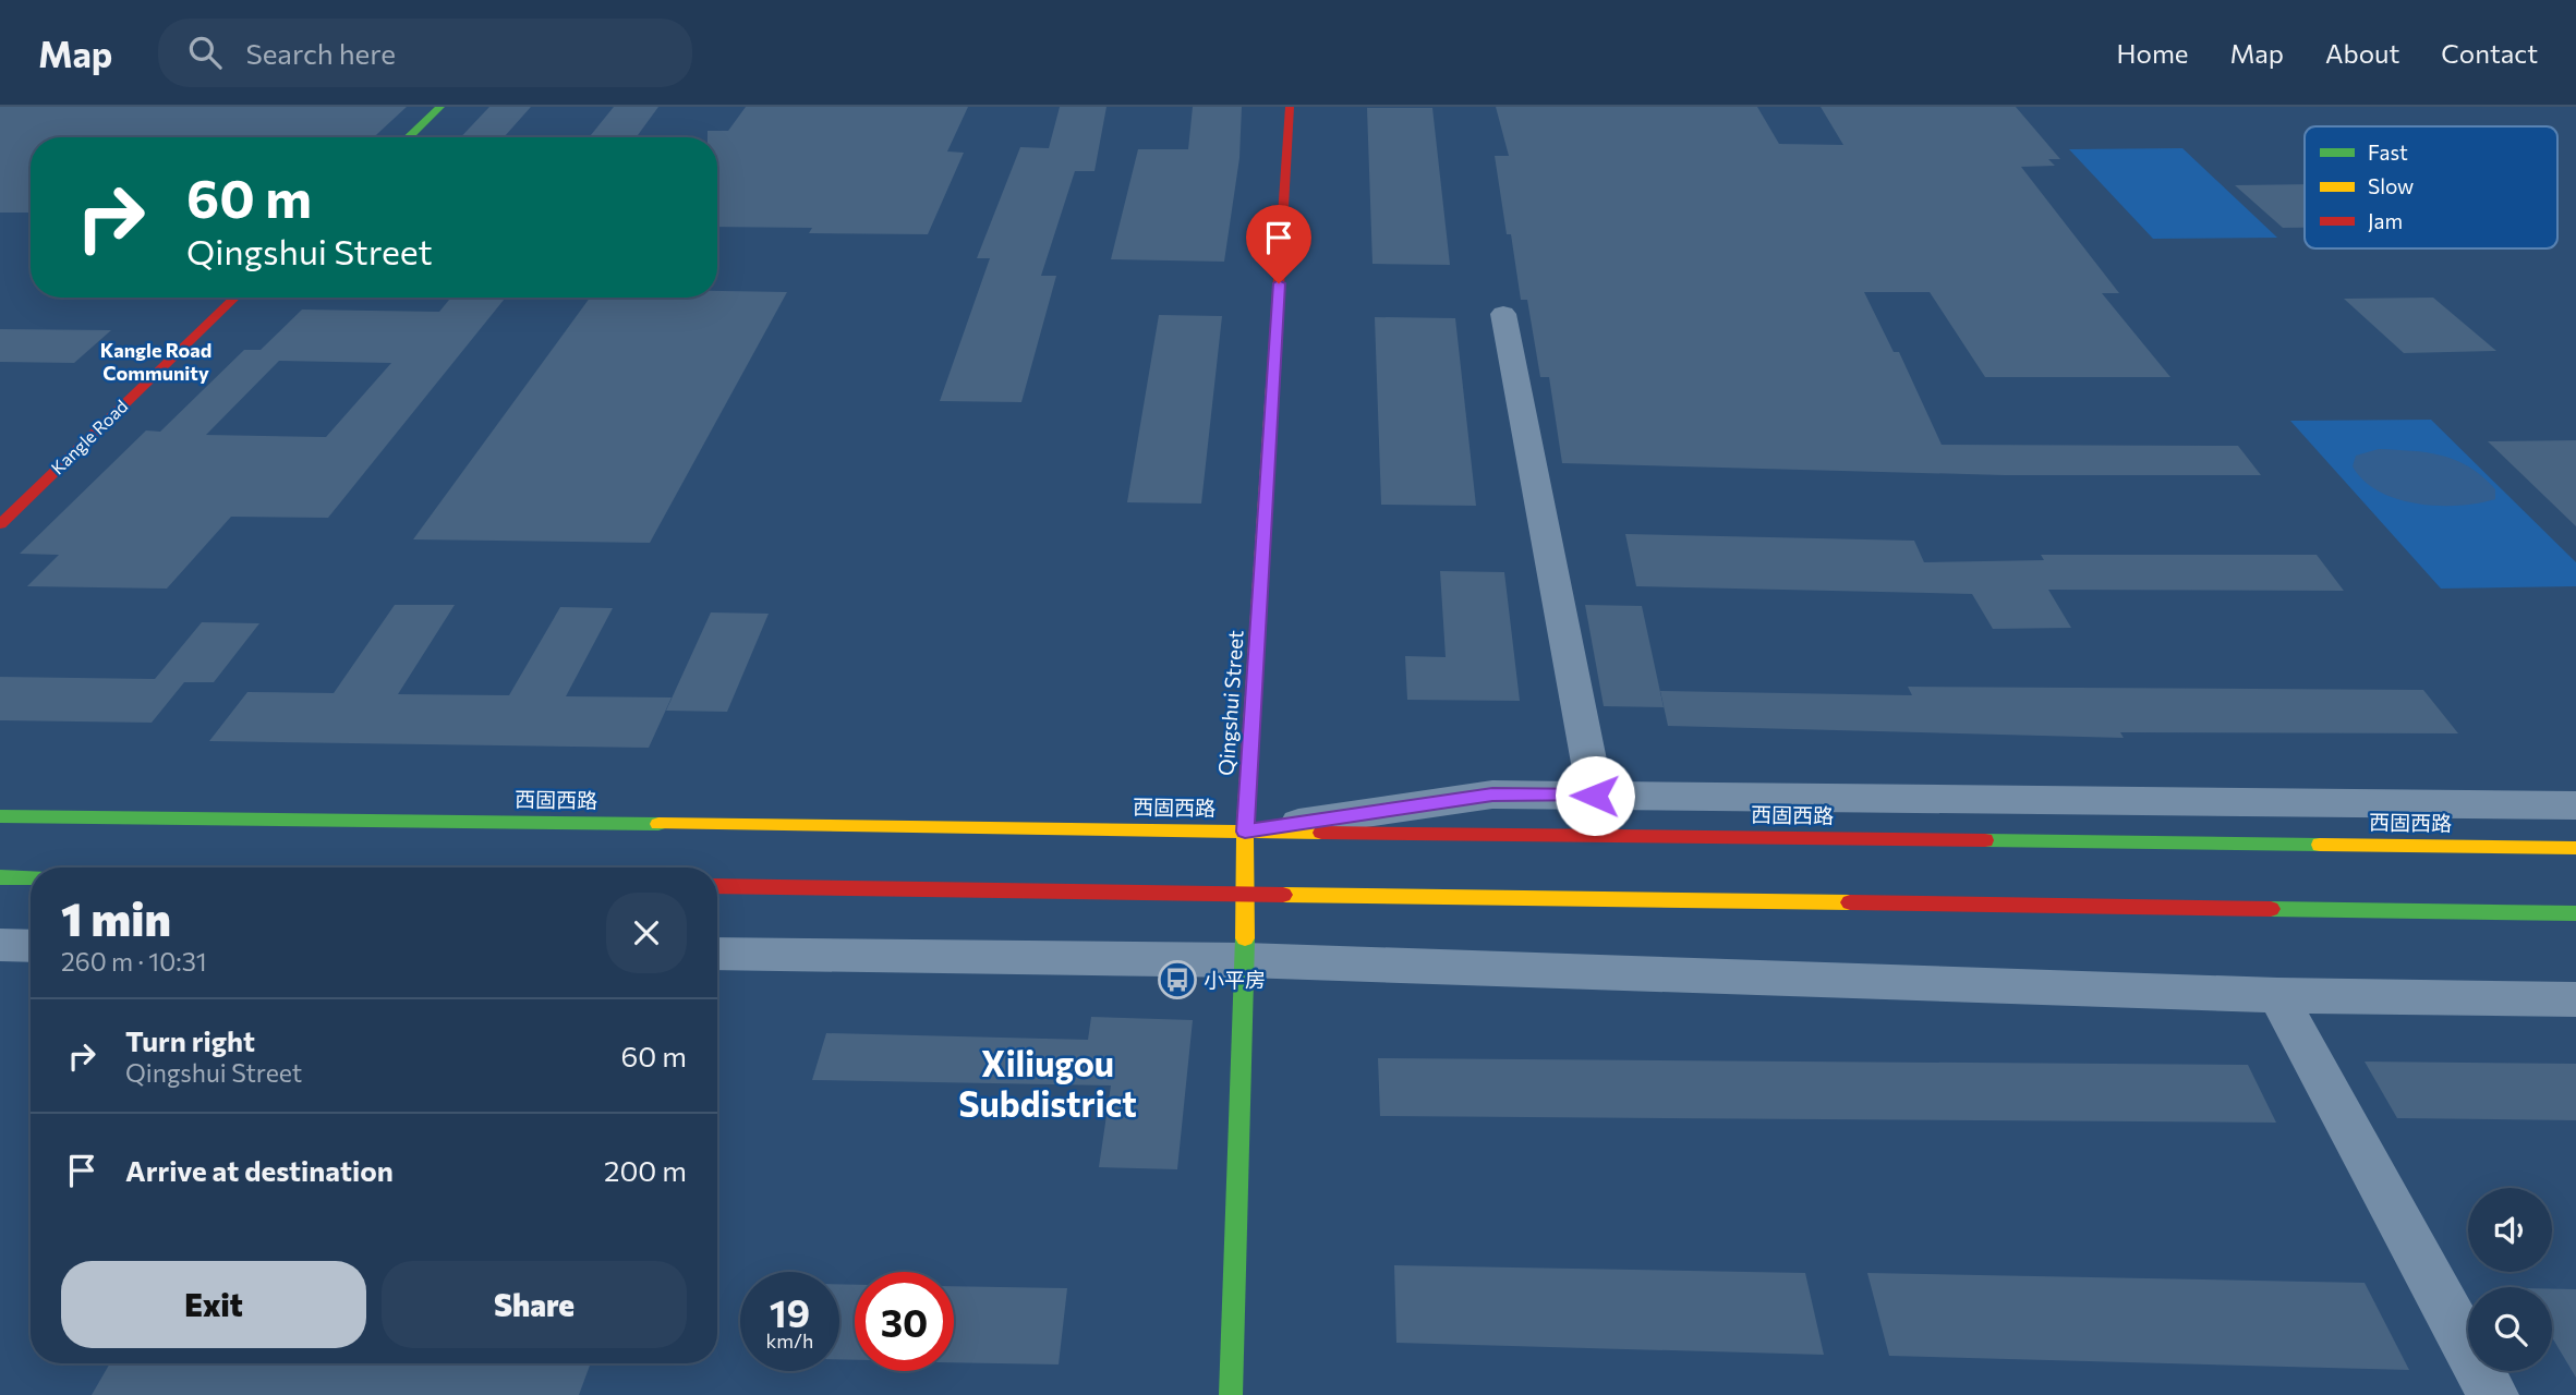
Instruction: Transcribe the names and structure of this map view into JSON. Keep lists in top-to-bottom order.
{
  "streets": {
    "main road": ["Kangle Road", "Qingshui Street", "西固西路"]
  },
  "crossings": [
    ["Qingshui Street", "西固西路"]
  ],
  "districts": ["Kangle Road Community", "Xiliugou Subdistrict"],
  "places": {
    "bus stop": ["小平房"]
  },
  "legend": ["Fast", "Slow", "Jam"],
  "page": {
    "header": "Map",
    "search": "Search here",
    "nav": [
      "Home",
      "Map",
      "About",
      "Contact"
    ],
    "turn": ["60 m", "Qingshui Street"],
    "heading": ["1 min", "260 m · 10:31"],
    "list": [
      {
        "name": "Turn right",
        "note": "Qingshui Street",
        "value": "60 m"
      },
      {
        "name": "Arrive at destination",
        "value": "200 m"
      }
    ],
    "buttons": ["Exit", "Share"],
    "speed": "19 km/h",
    "limit": "30"
  }
}
